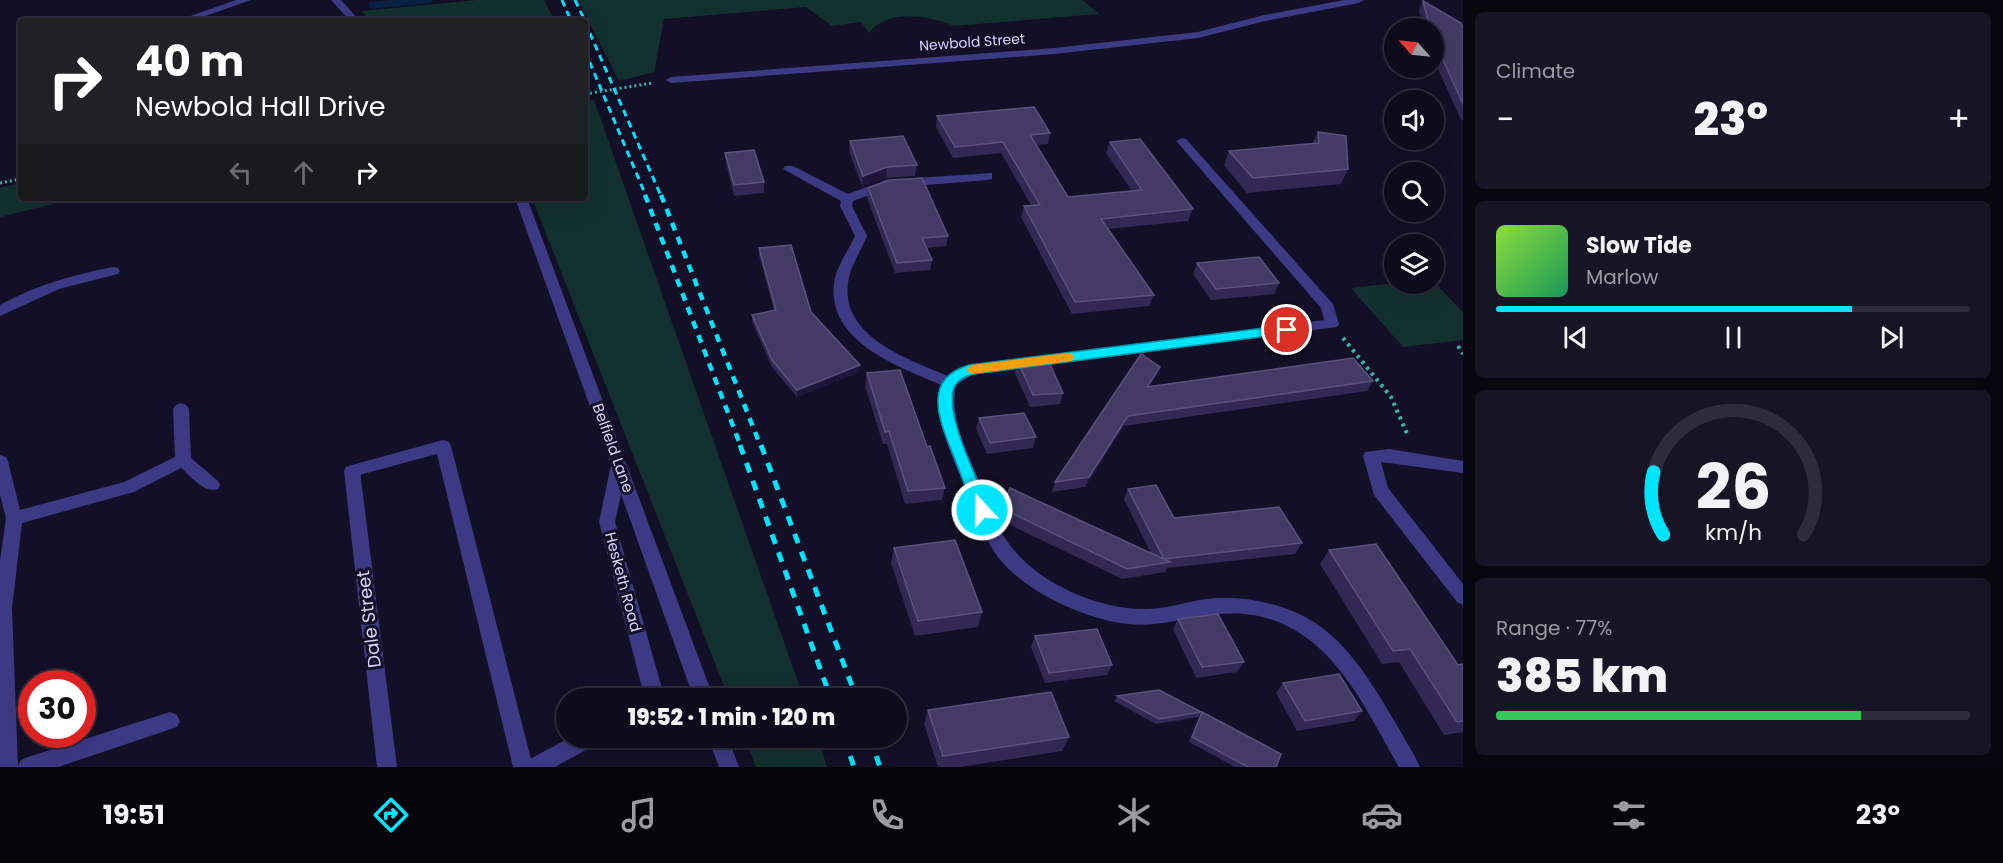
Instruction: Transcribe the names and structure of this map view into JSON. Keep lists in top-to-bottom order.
{
  "streets": {
    "street": [
      "Newbold Street",
      "Belfield Lane",
      "Hesketh Road",
      "Dale Street"
    ]
  },
  "crossings": [
    ["Belfield Lane", "Hesketh Road"]
  ],
  "north": "top left",
  "page": {
    "tile": [
      "Climate",
      ["Range · 77%", "385 km"]
    ],
    "turn": ["40 m", "Newbold Hall Drive"],
    "heat": ["−", "23°", "+"],
    "song": ["Slow Tide", "Marlow"],
    "limit": "30",
    "trip": "19:52 · 1 min · 120 m",
    "tabs": ["19:51", "23°"],
    "gauge": ["26", "km/h"]
  }
}
